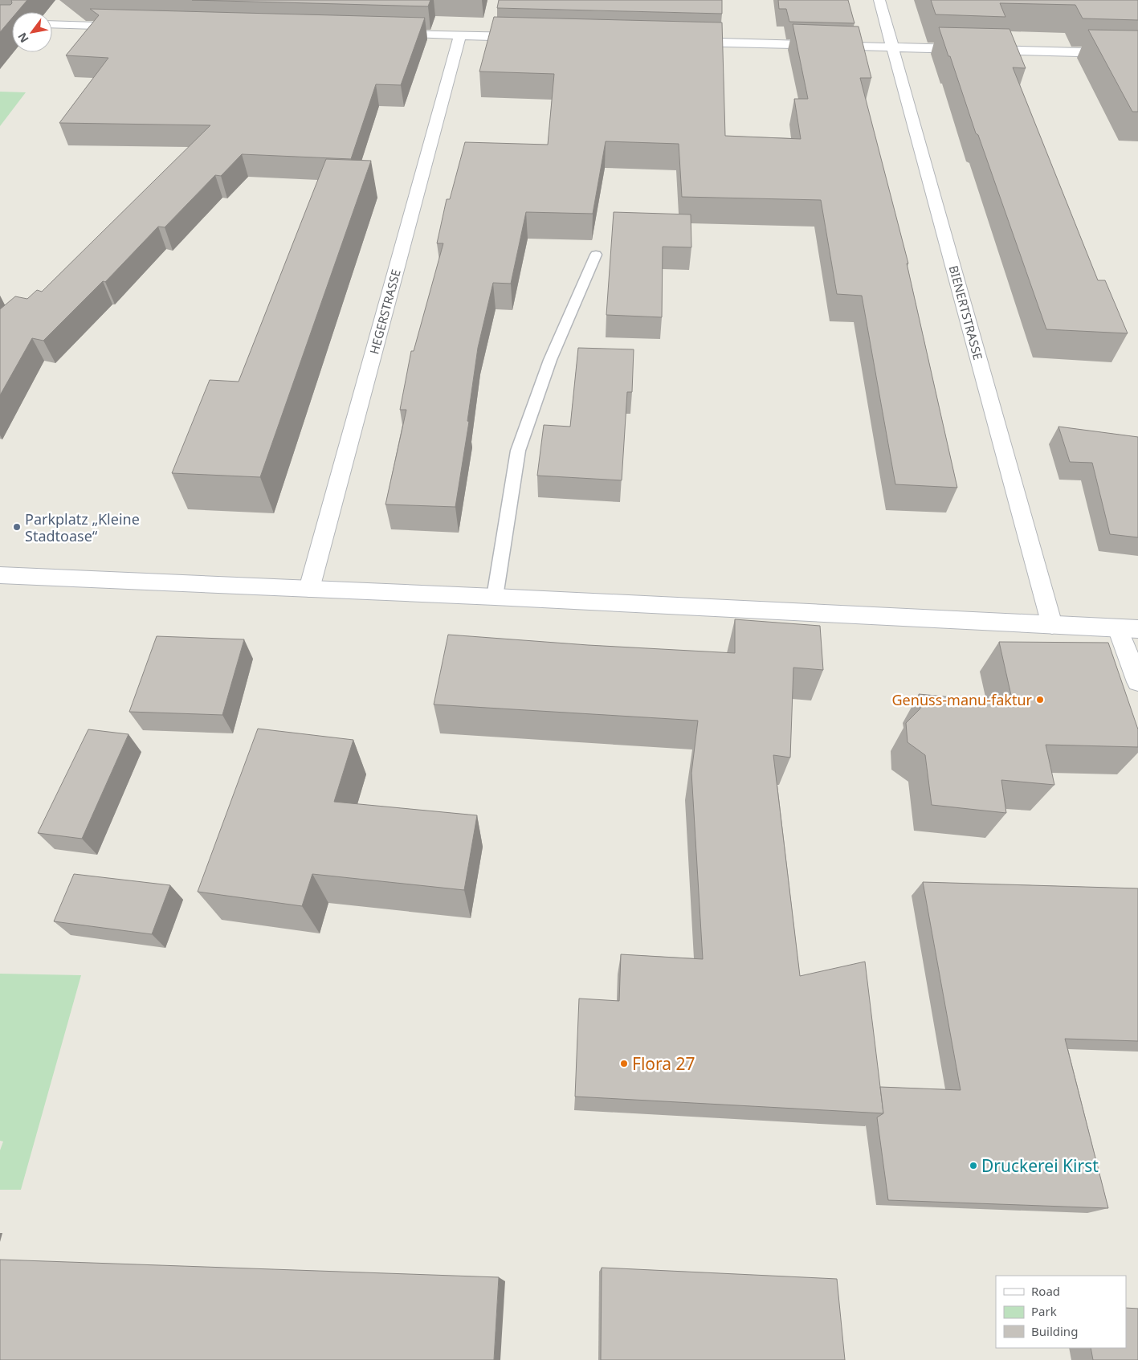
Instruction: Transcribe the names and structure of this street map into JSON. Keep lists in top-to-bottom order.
{
  "streets": {
    "street": ["HEGERSTRASSE", "BIENERTSTRASSE"]
  },
  "places": [
    "Parkplatz „Kleine Stadtoase“",
    "Genuss-manu-faktur",
    "Flora 27",
    "Druckerei Kirst"
  ],
  "legend": ["Road", "Park", "Building"],
  "north": "bottom left"
}
